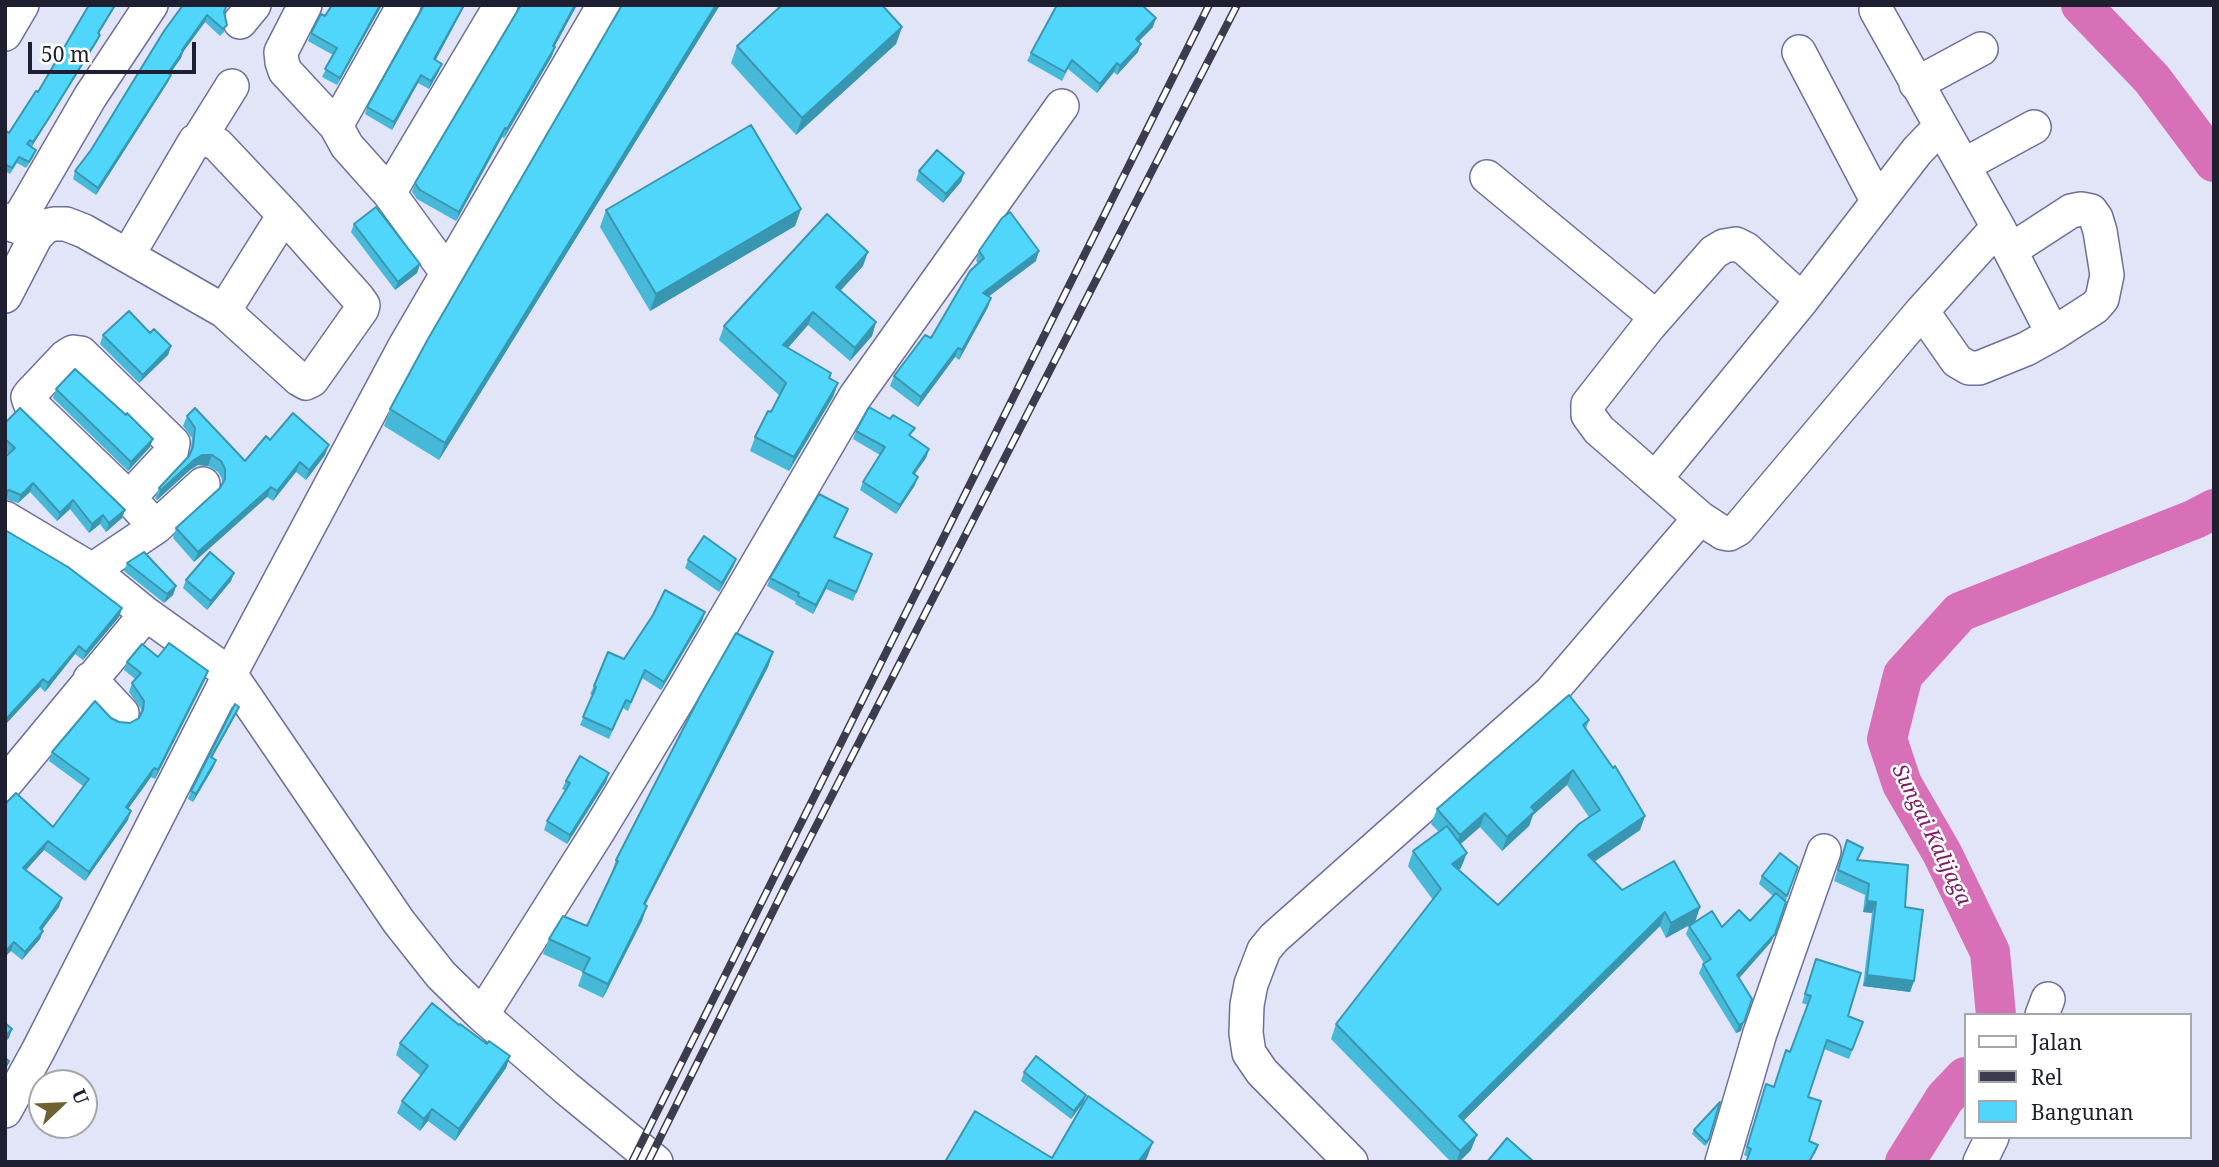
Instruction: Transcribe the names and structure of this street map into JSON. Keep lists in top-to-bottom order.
{
  "water": ["Sungai Kalijaga"],
  "legend": ["Jalan", "Rel", "Bangunan"],
  "scale_bar": "50 m",
  "north": "top right"
}
